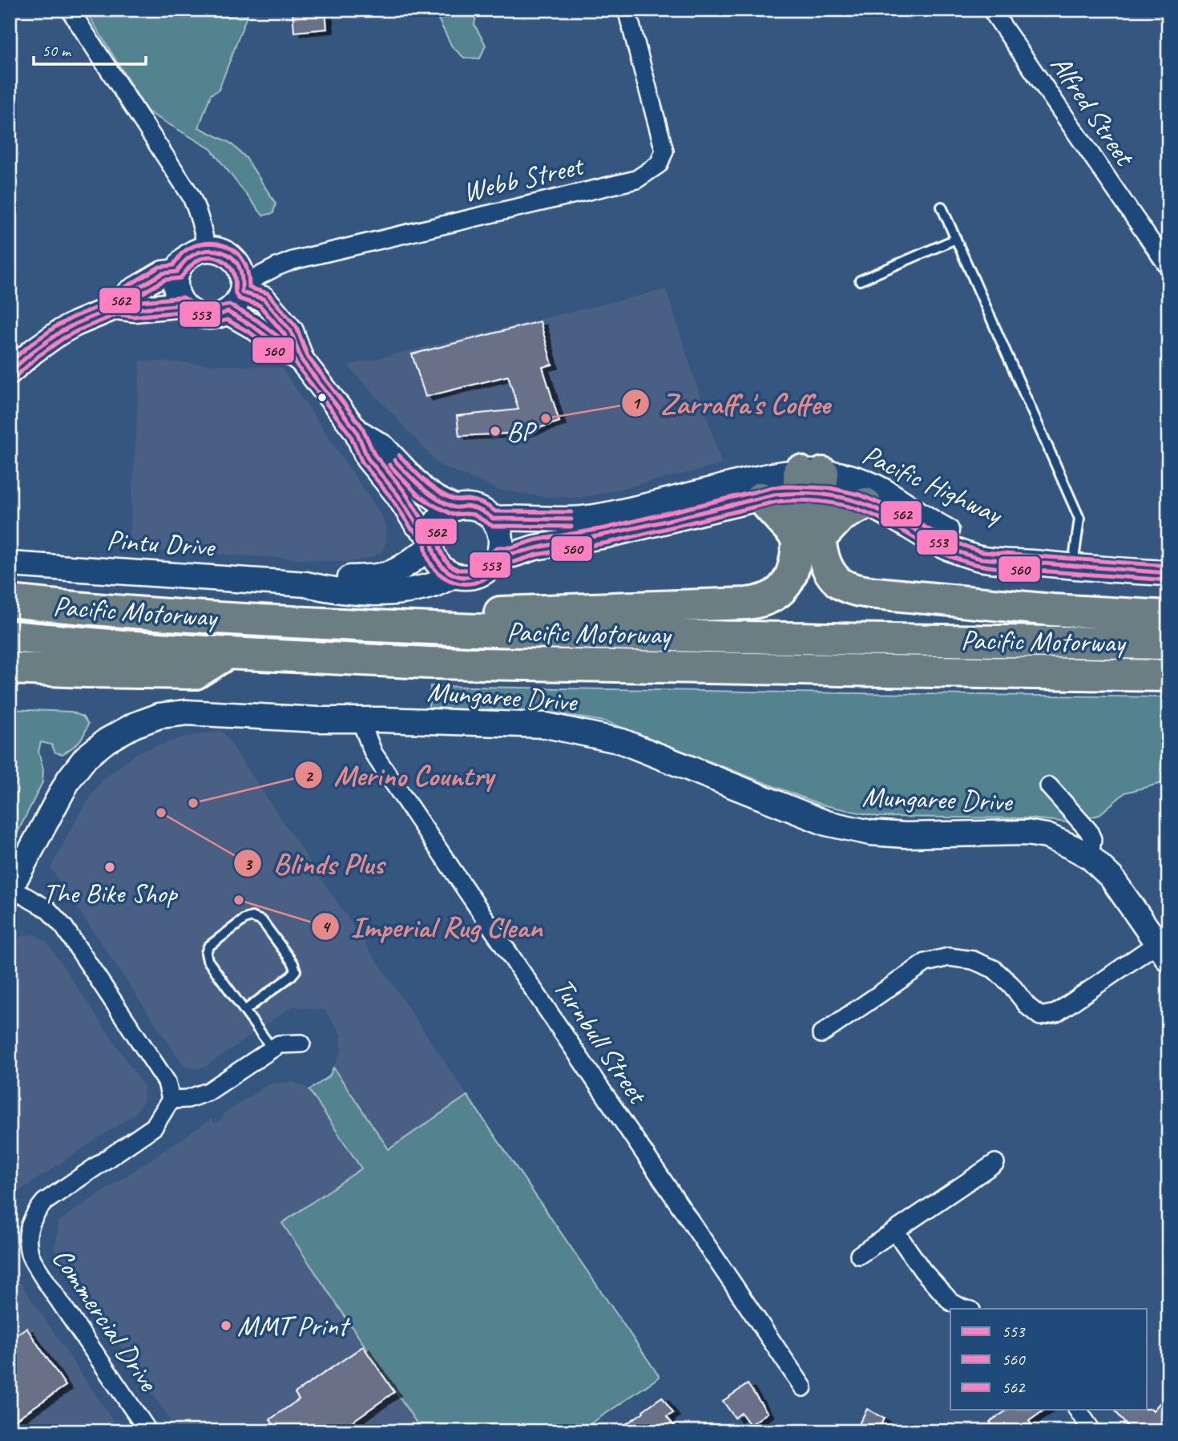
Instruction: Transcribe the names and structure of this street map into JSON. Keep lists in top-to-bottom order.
{
  "streets": {
    "highway": ["Pacific Motorway"],
    "street": [
      "Alfred Street",
      "Webb Street",
      "Pacific Highway",
      "Pintu Drive",
      "Mungaree Drive",
      "Turnbull Street",
      "Commercial Drive"
    ]
  },
  "crossings": [
    ["Pacific Highway", "Pintu Drive"],
    ["Mungaree Drive", "Turnbull Street"]
  ],
  "places": [
    "Zarraffa's Coffee",
    "BP",
    "Merino Country",
    "Blinds Plus",
    "The Bike Shop",
    "Imperial Rug Clean",
    "MMT Print"
  ],
  "lines": ["transit line 562", "transit line 553", "transit line 560"],
  "legend": ["553", "560", "562"],
  "scale_bar": "50 m"
}
